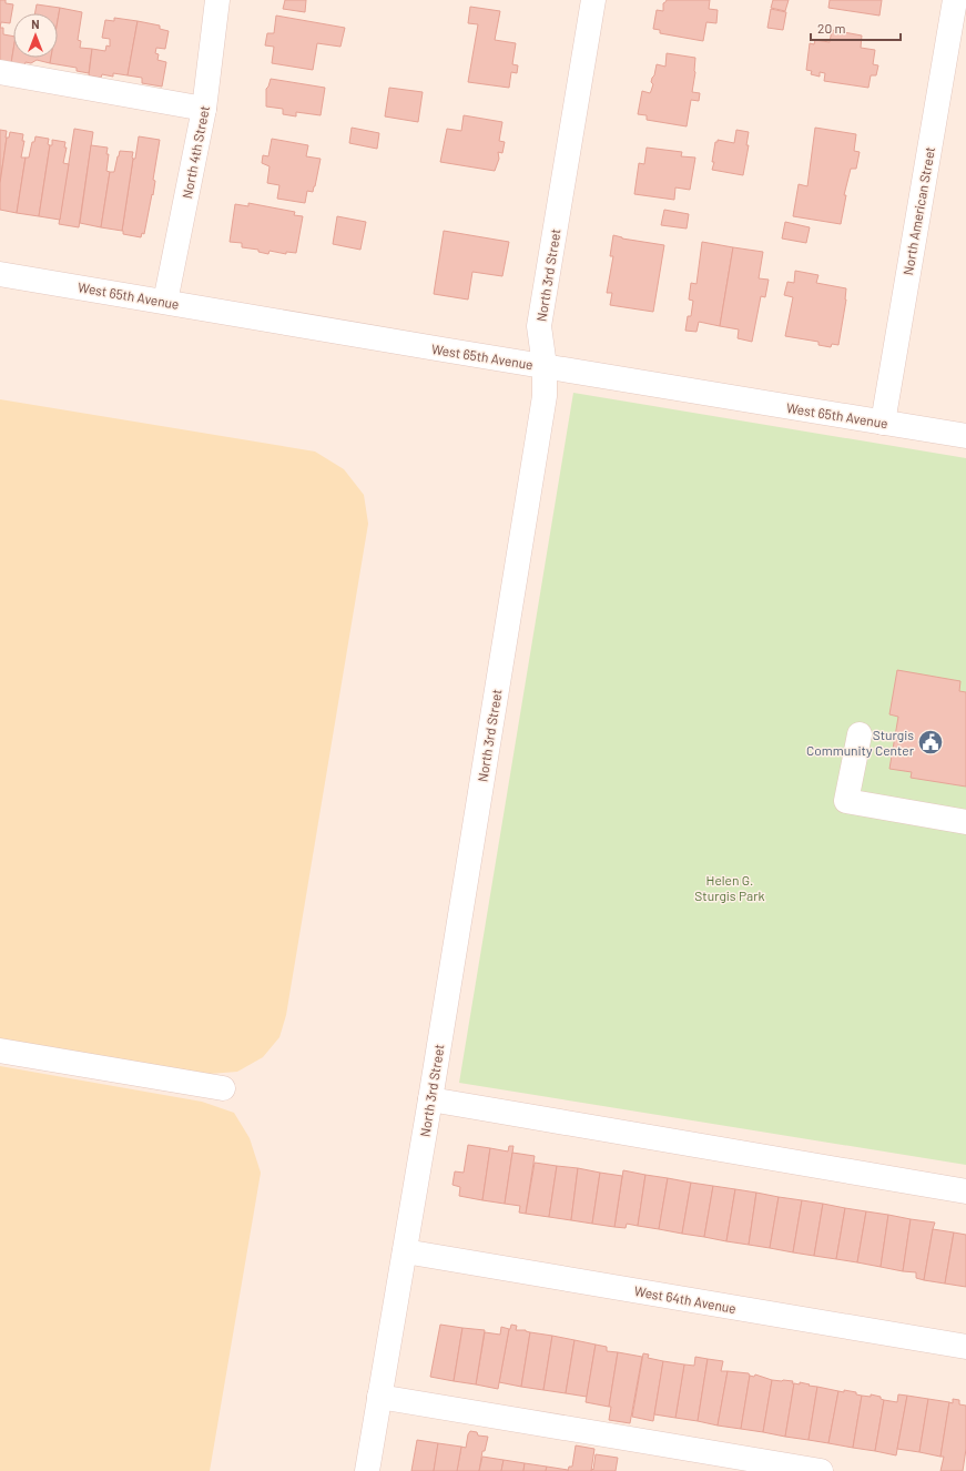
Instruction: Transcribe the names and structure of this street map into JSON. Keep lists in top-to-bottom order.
{
  "streets": {
    "street": [
      "North 4th Street",
      "North American Street",
      "North 3rd Street",
      "West 65th Avenue",
      "West 64th Avenue"
    ]
  },
  "crossings": [
    ["North 4th Street", "West 65th Avenue"],
    ["North American Street", "West 65th Avenue"],
    ["North 3rd Street", "West 65th Avenue"],
    ["North 3rd Street", "West 64th Avenue"]
  ],
  "parks": ["Helen G. Sturgis Park"],
  "places": {
    "public building": ["Sturgis Community Center"]
  },
  "scale_bar": "20 m",
  "north": "top"
}
